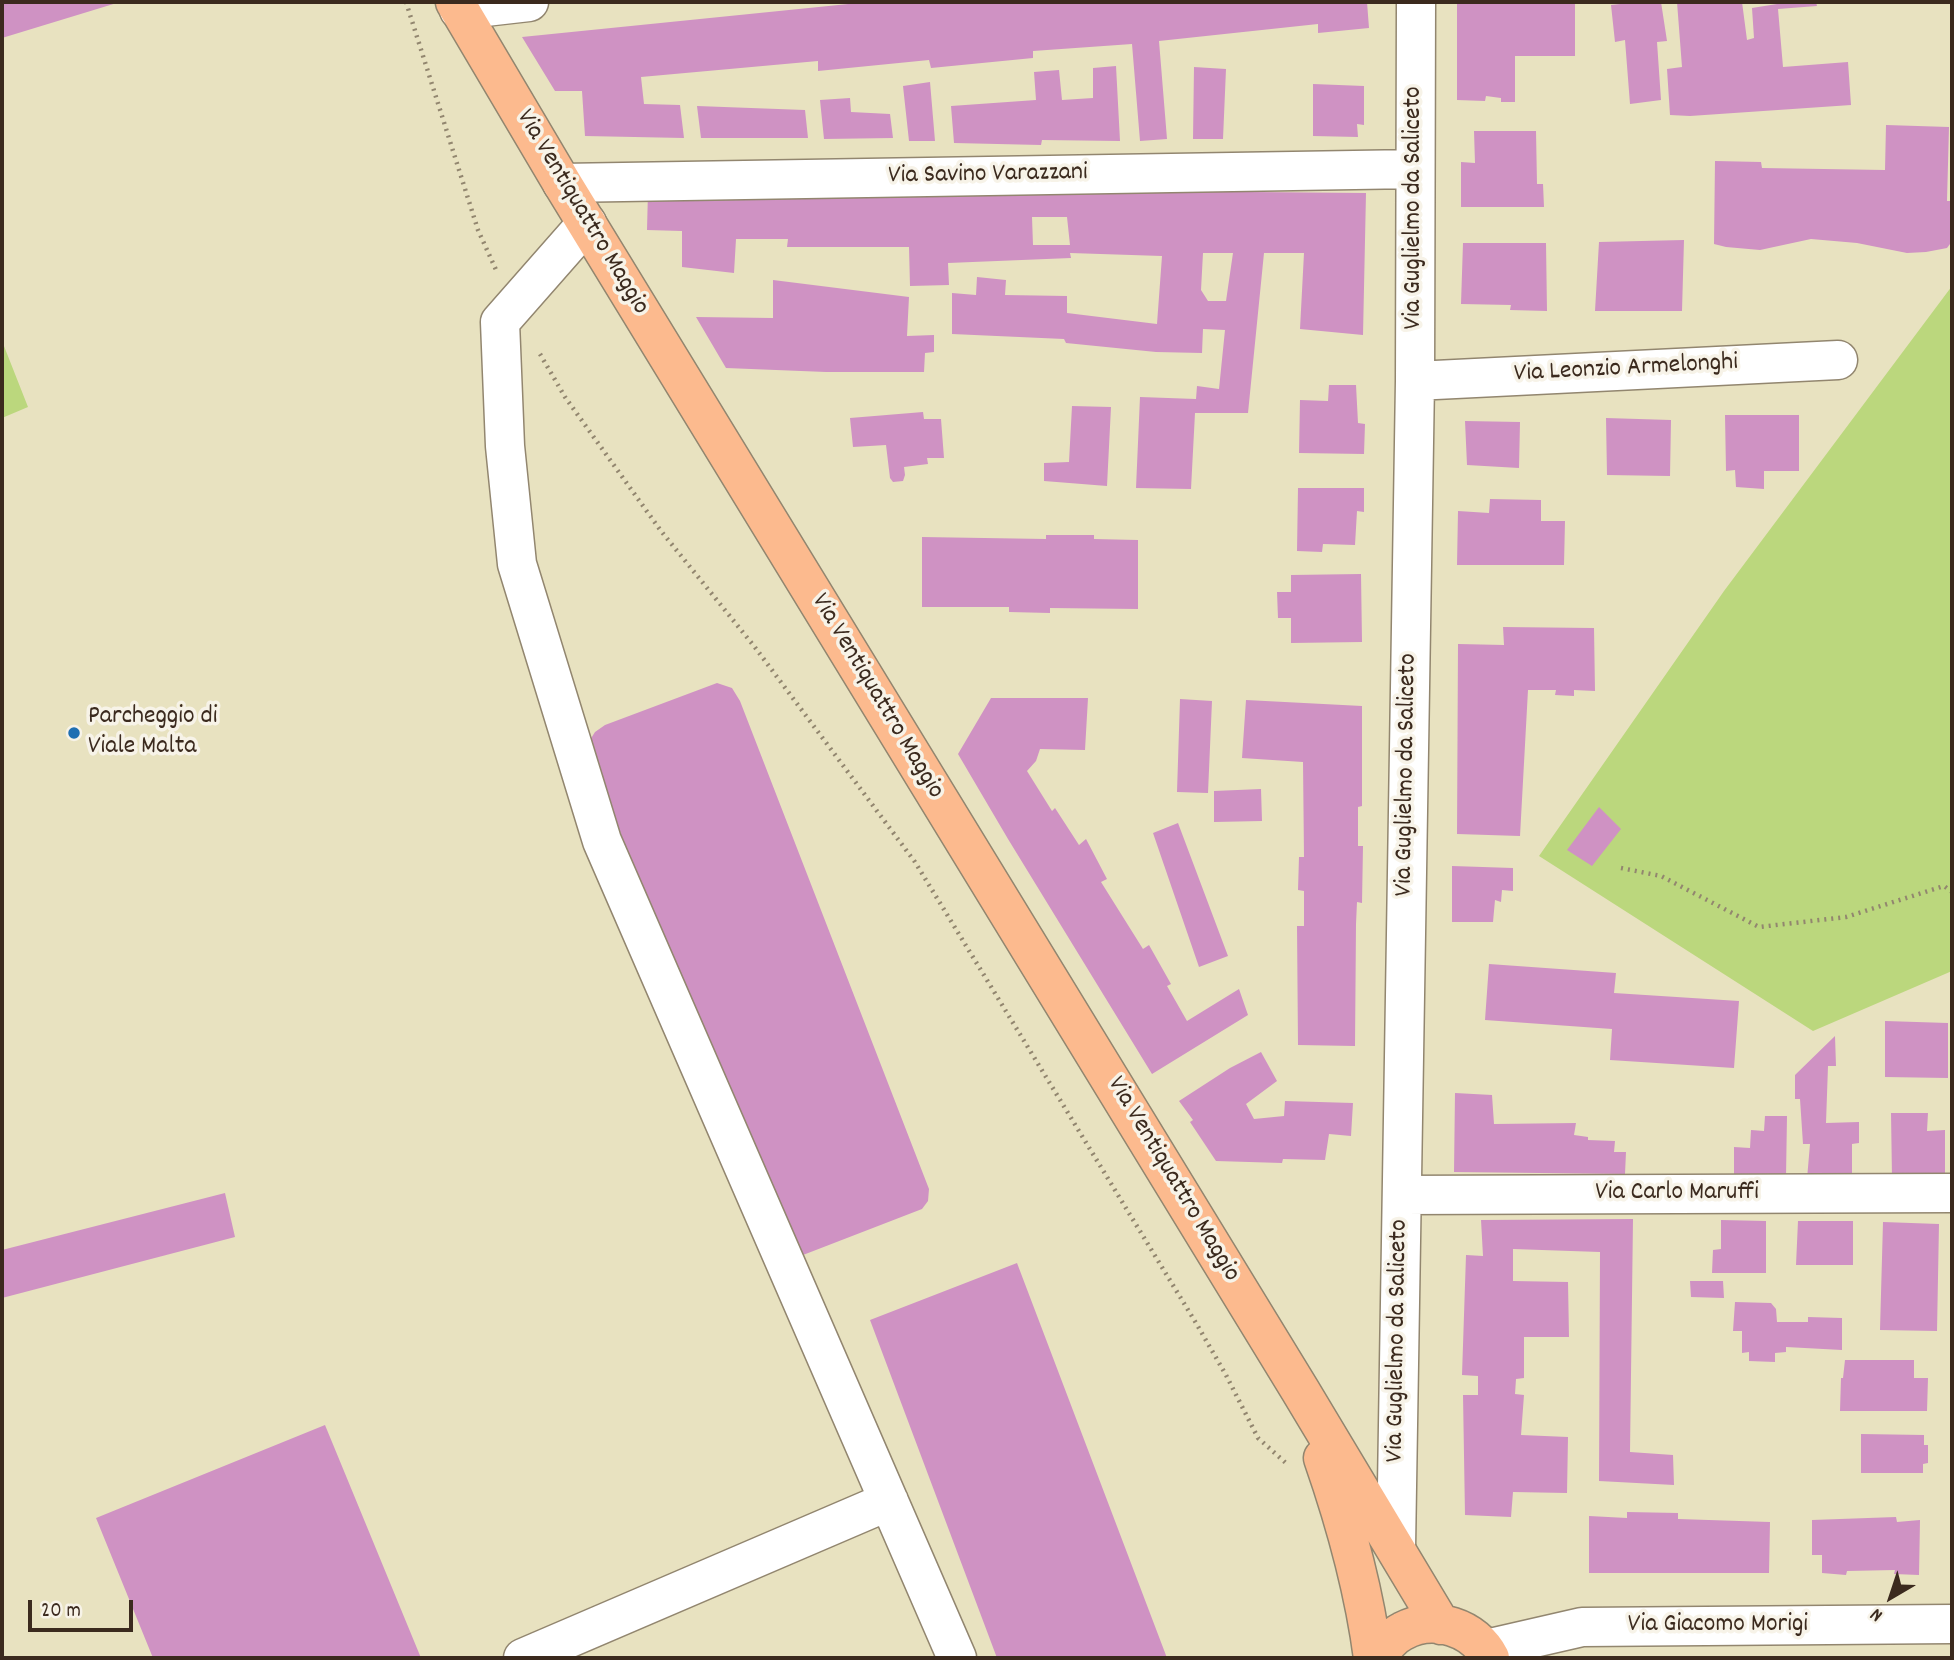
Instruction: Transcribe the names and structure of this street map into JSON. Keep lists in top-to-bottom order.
{
  "streets": {
    "main road": ["Via Ventiquattro Maggio"],
    "street": [
      "Via Savino Varazzani",
      "Via Guglielmo da Saliceto",
      "Via Leonzio Armelonghi",
      "Via Carlo Maruffi",
      "Via Giacomo Morigi"
    ]
  },
  "crossings": [
    ["Via Savino Varazzani", "Via Guglielmo da Saliceto"],
    ["Via Savino Varazzani", "Via Ventiquattro Maggio"],
    ["Via Guglielmo da Saliceto", "Via Ventiquattro Maggio"],
    ["Via Guglielmo da Saliceto", "Via Leonzio Armelonghi"],
    ["Via Guglielmo da Saliceto", "Via Carlo Maruffi"],
    ["Via Ventiquattro Maggio", "Via Giacomo Morigi"]
  ],
  "places": ["Parcheggio di Viale Malta"],
  "scale_bar": "20 m",
  "north": "bottom left"
}
